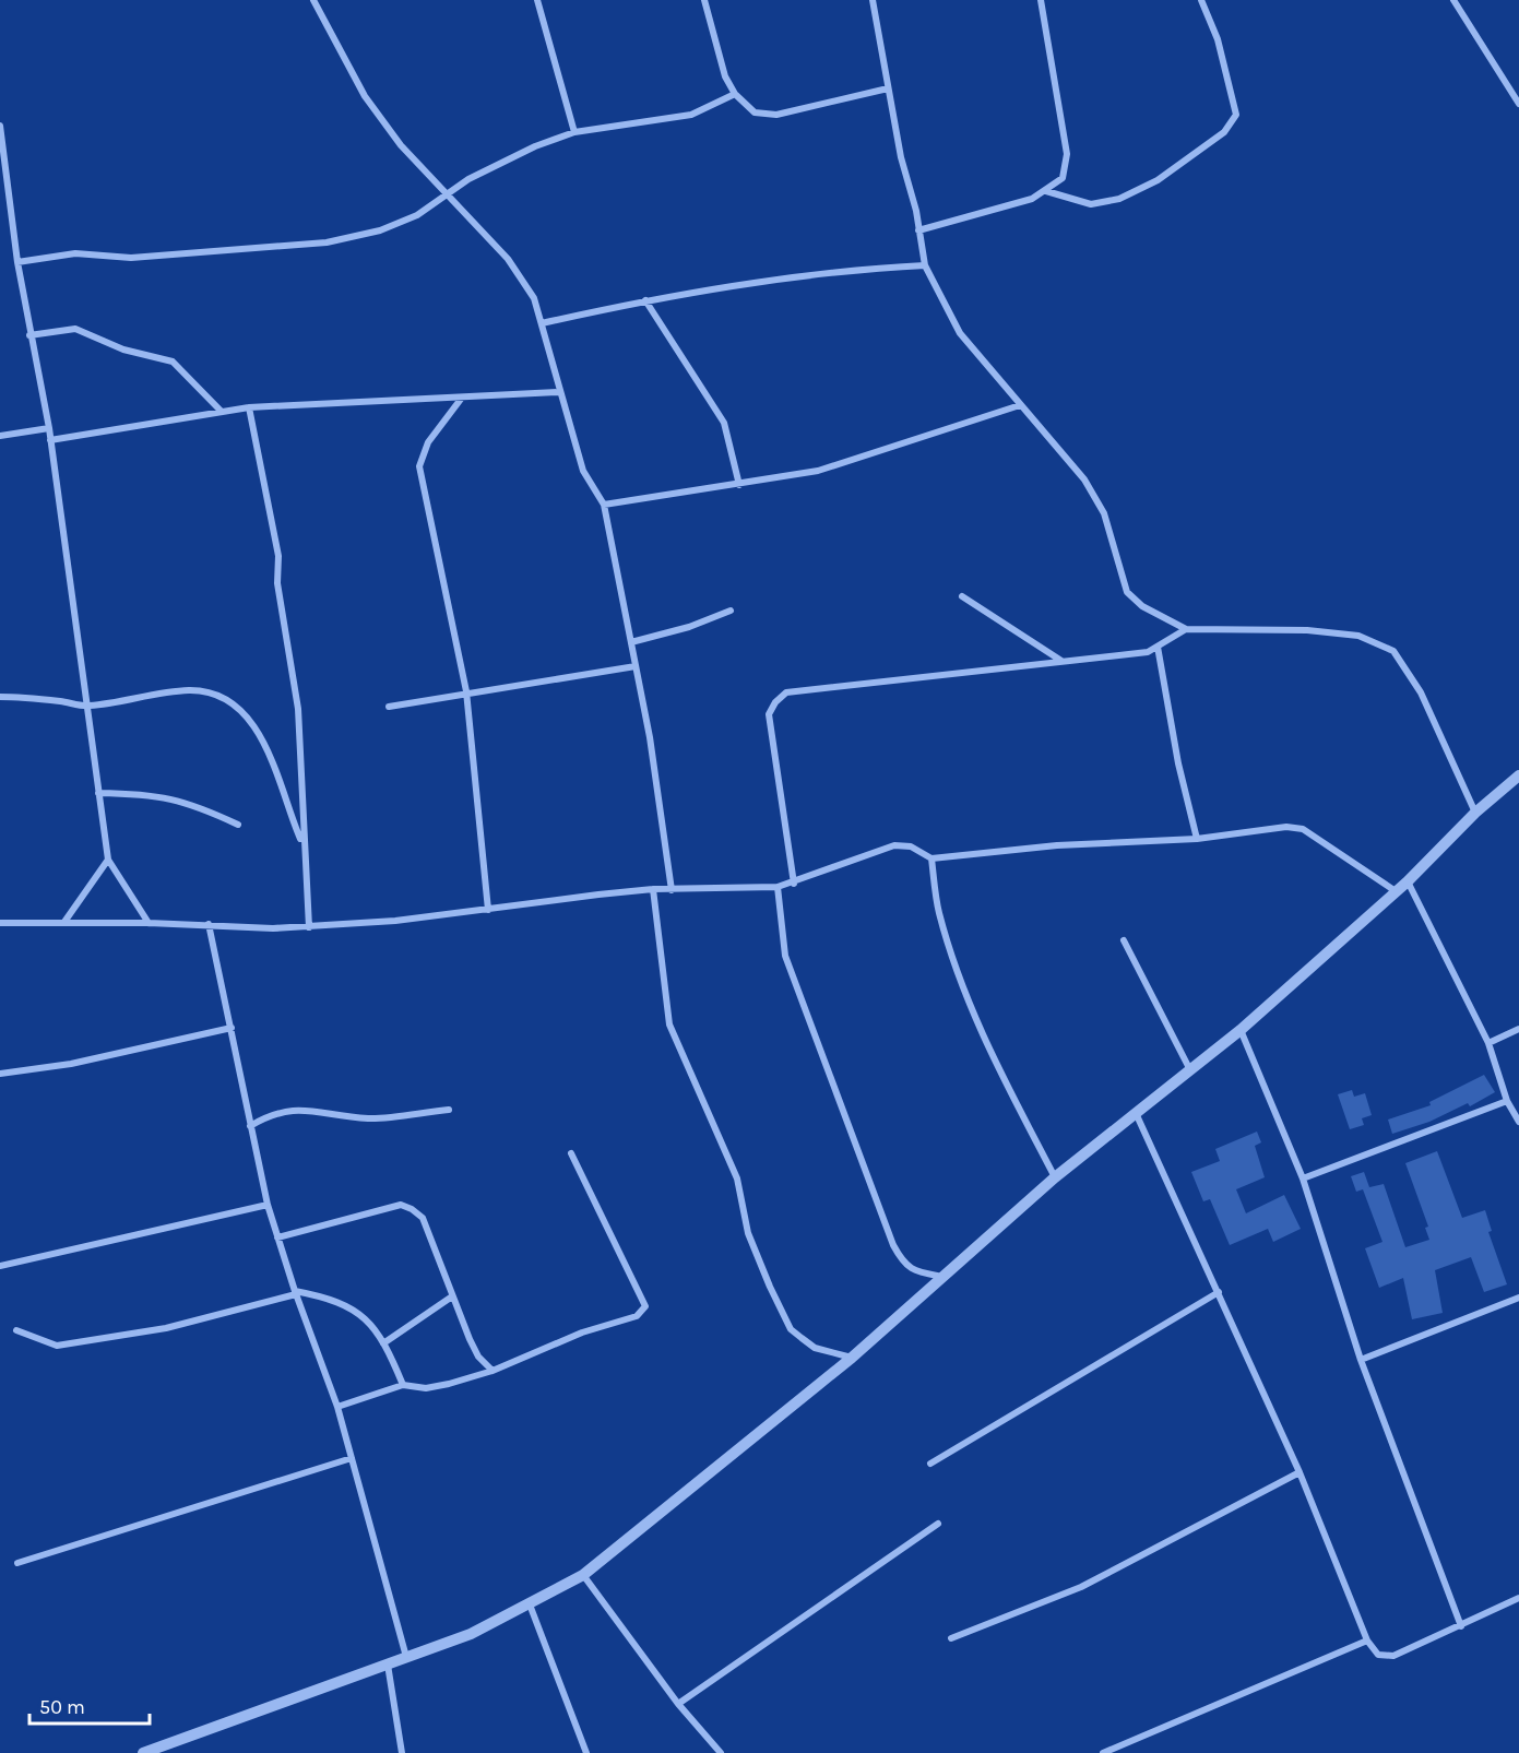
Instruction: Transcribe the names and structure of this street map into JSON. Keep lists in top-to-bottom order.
{
  "scale_bar": "50 m"
}
